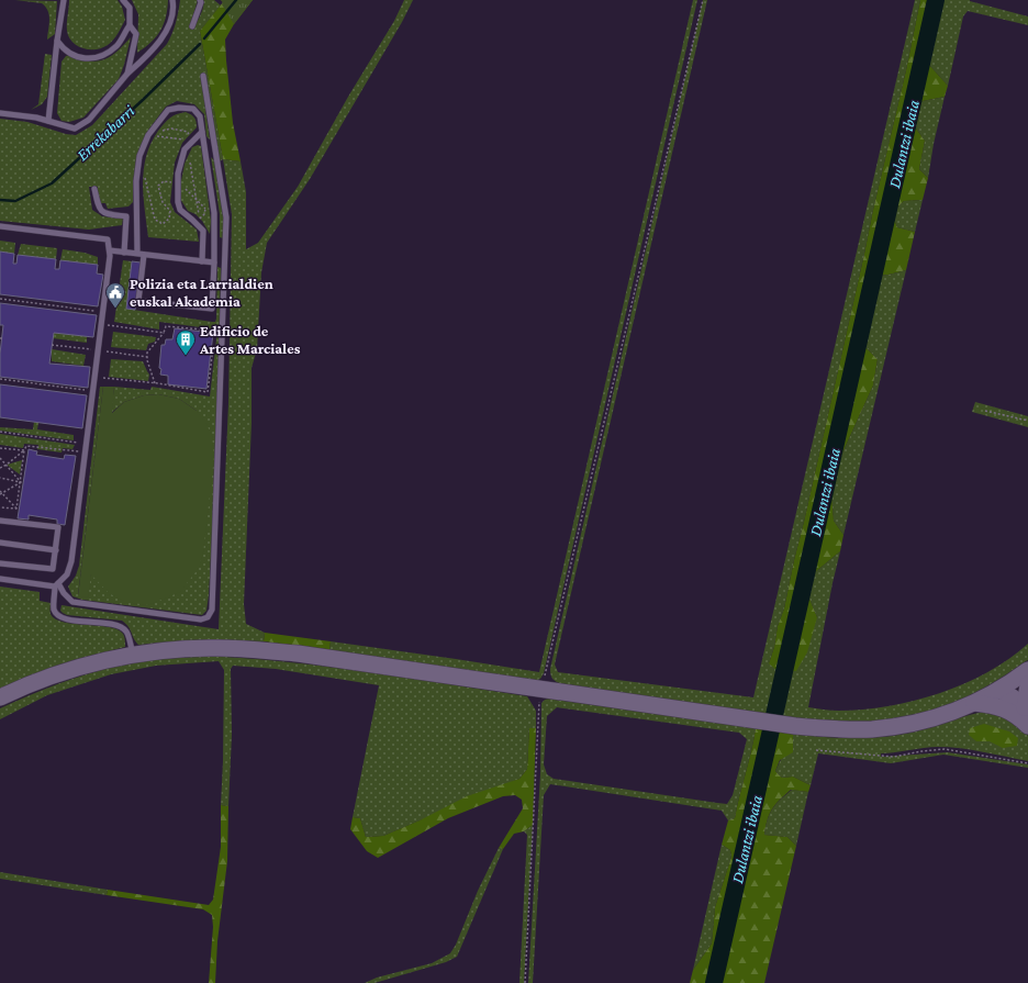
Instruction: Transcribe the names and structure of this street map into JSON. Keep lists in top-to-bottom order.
{
  "water": ["Errekabarri", "Dulantzi ibaia"],
  "places": {
    "public building": ["Polizia eta Larrialdien euskal Akademia"],
    "building": ["Edificio de Artes Marciales"]
  }
}
